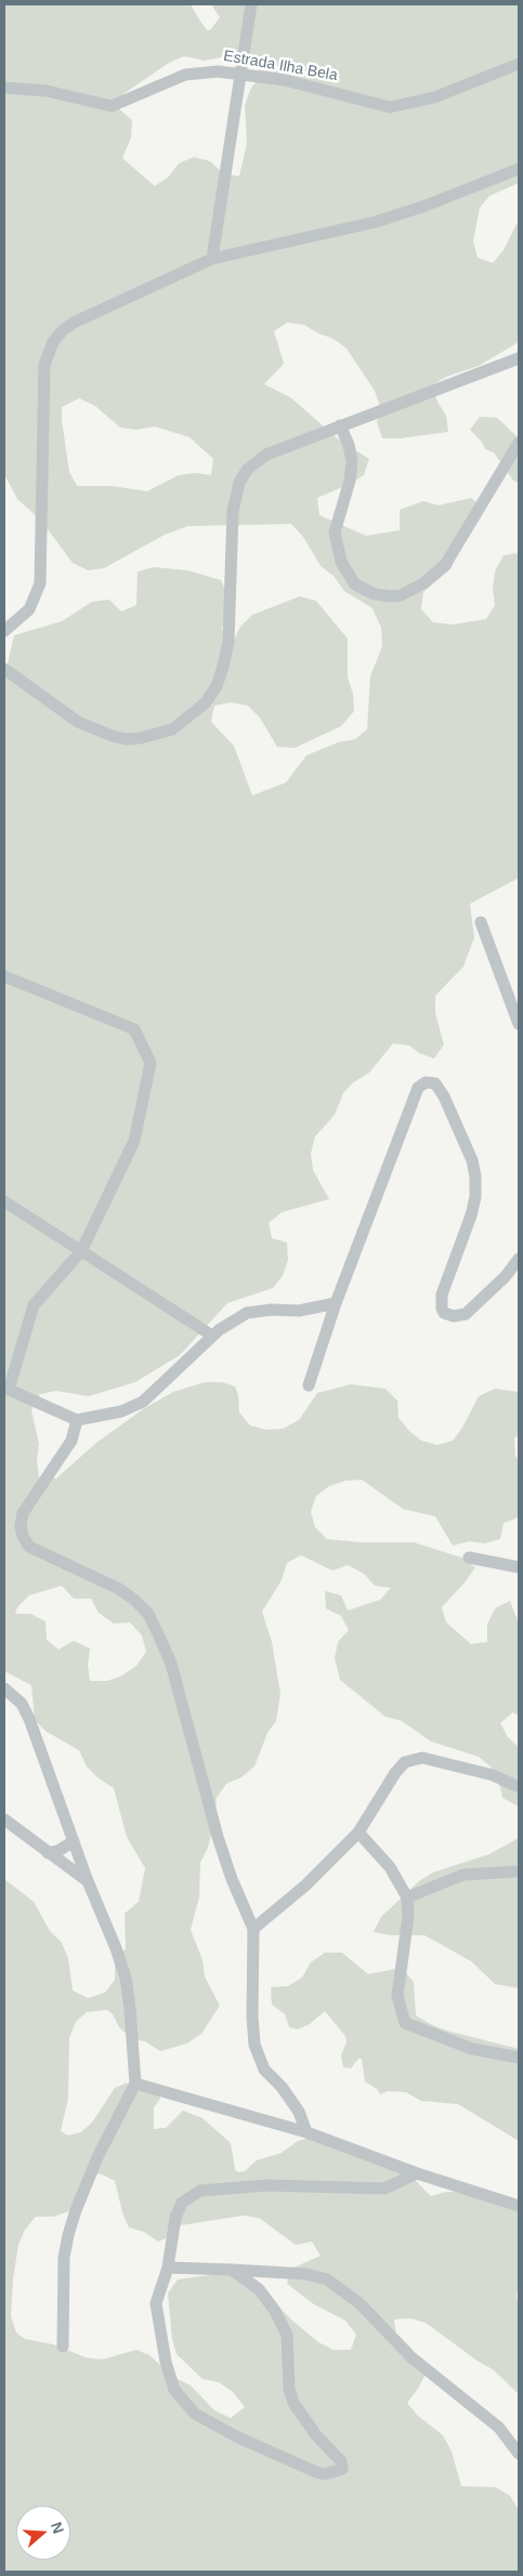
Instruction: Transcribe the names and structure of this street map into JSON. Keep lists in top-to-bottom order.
{
  "streets": {
    "street": ["Estrada Ilha Bela"]
  },
  "north": "right"
}
